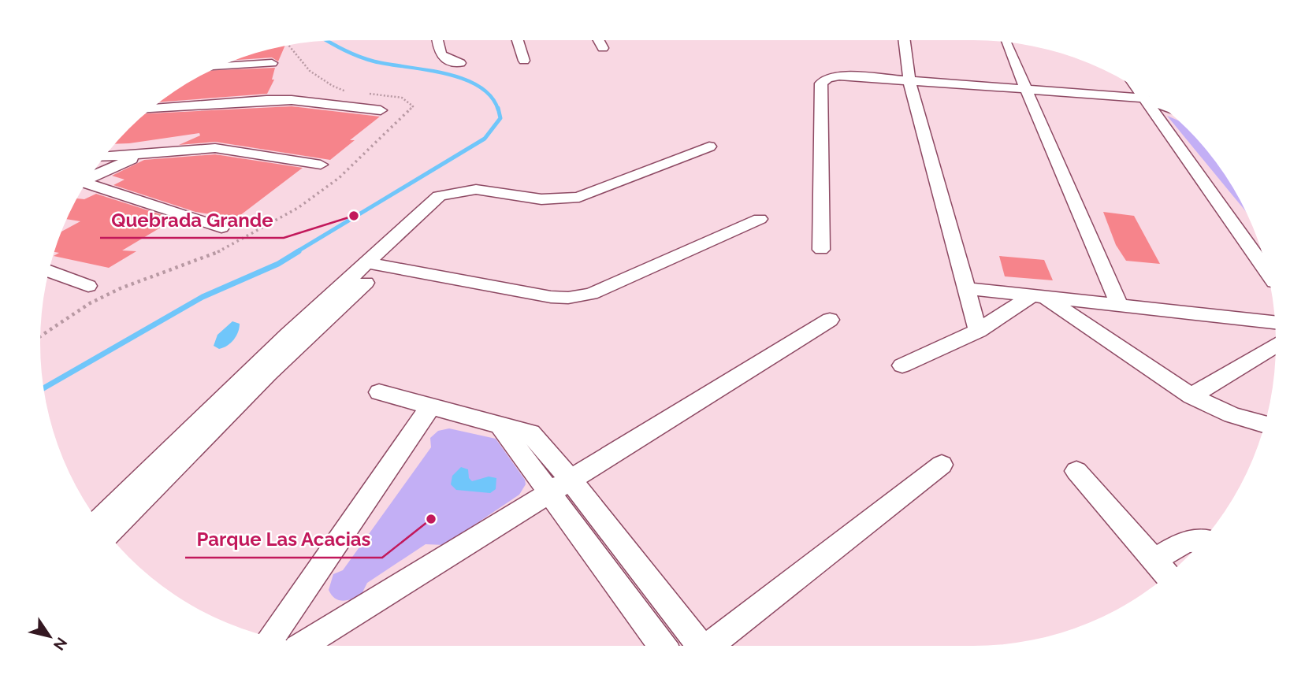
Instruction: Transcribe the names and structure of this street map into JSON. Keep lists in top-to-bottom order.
{
  "places": ["Quebrada Grande", "Parque Las Acacias"],
  "north": "bottom right"
}
